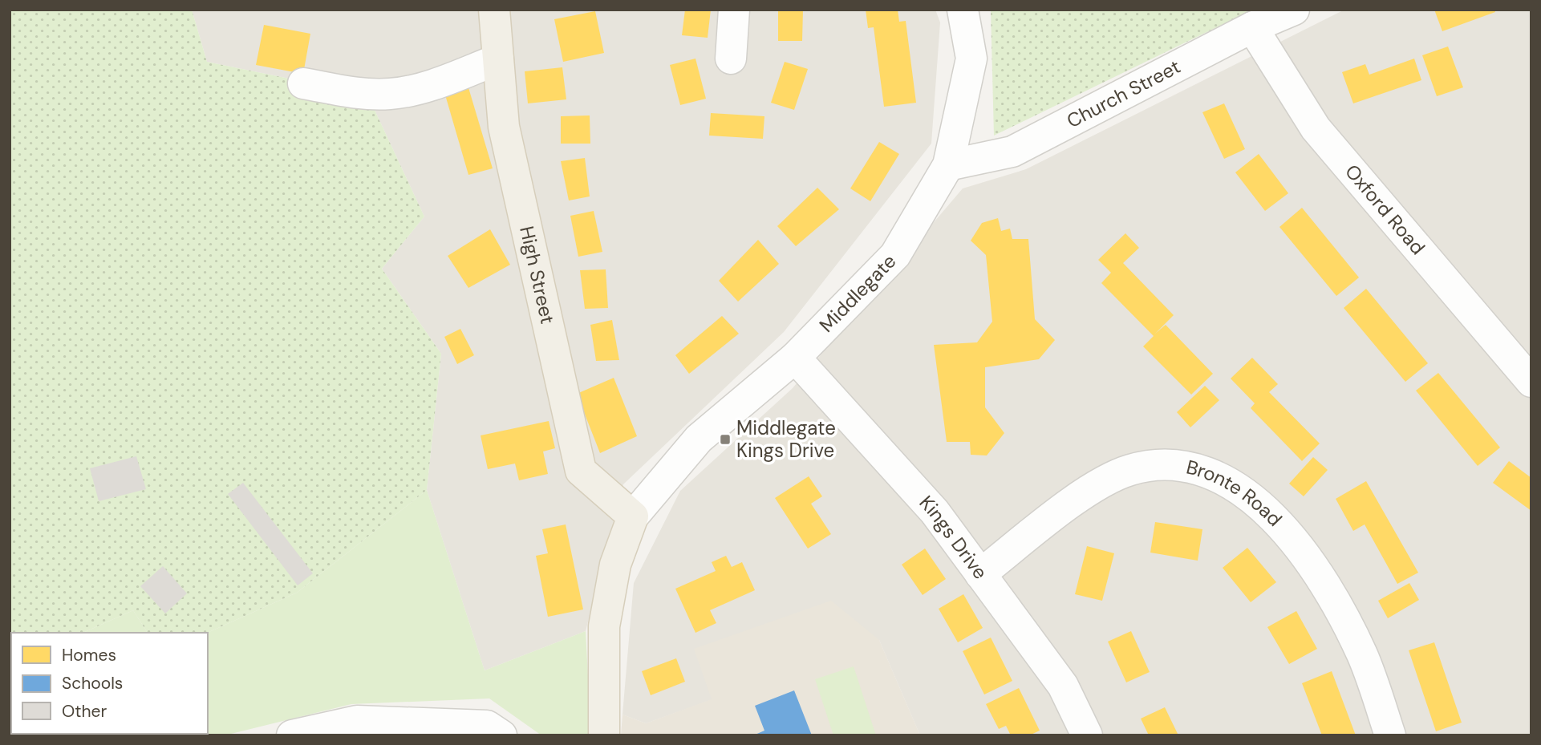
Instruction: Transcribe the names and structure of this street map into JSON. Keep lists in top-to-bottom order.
{
  "streets": {
    "main road": ["High Street"],
    "street": [
      "Church Street",
      "Oxford Road",
      "Middlegate",
      "Bronte Road",
      "Kings Drive"
    ]
  },
  "crossings": [
    ["Church Street", "Oxford Road"],
    ["Church Street", "Middlegate"],
    ["High Street", "Middlegate"],
    ["Middlegate", "Kings Drive"],
    ["Bronte Road", "Kings Drive"]
  ],
  "places": {
    "transit": ["Middlegate Kings Drive"]
  },
  "legend": ["Homes", "Schools", "Other"]
}
